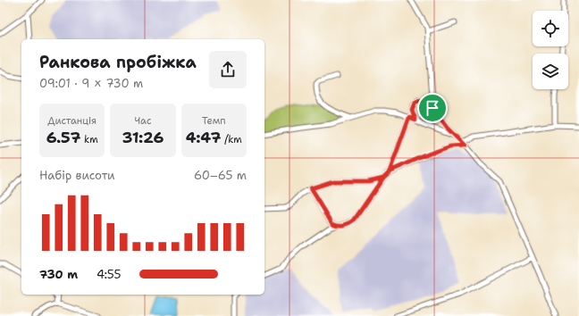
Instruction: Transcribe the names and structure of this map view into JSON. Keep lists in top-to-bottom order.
{
  "page": {
    "heading": ["Ранкова пробіжка", "09:01 · 9 × 730 m"],
    "stats": [
      ["Дистанція", "6.57 km"],
      ["Час", "31:26"],
      ["Темп", "4:47 /km"]
    ],
    "chart": ["Набір висоти", "60–65 m"],
    "list": [
      {
        "name": "730 m",
        "note": "4:55"
      }
    ]
  }
}
